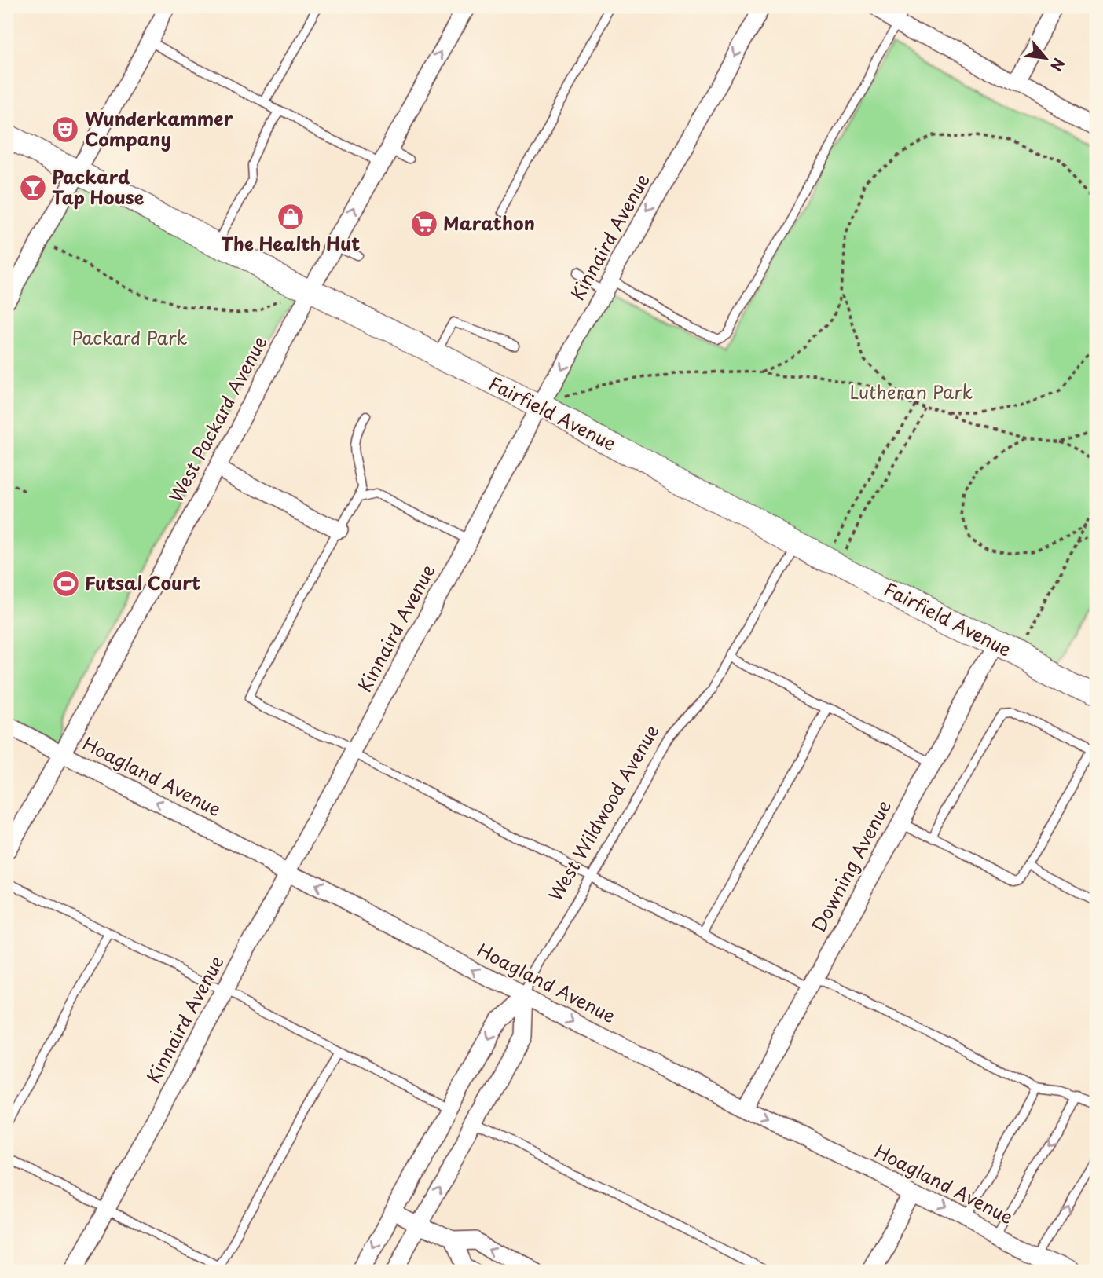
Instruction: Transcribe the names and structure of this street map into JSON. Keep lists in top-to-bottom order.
{
  "streets": {
    "main road": ["Fairfield Avenue"],
    "street": [
      "Kinnaird Avenue",
      "West Packard Avenue",
      "Hoagland Avenue",
      "West Wildwood Avenue",
      "Downing Avenue"
    ]
  },
  "crossings": [
    ["Kinnaird Avenue", "Fairfield Avenue"],
    ["Kinnaird Avenue", "Hoagland Avenue"],
    ["Fairfield Avenue", "West Packard Avenue"],
    ["Fairfield Avenue", "West Wildwood Avenue"],
    ["Fairfield Avenue", "Downing Avenue"],
    ["West Packard Avenue", "Hoagland Avenue"],
    ["Hoagland Avenue", "West Wildwood Avenue"],
    ["Hoagland Avenue", "Downing Avenue"]
  ],
  "parks": ["Packard Park", "Lutheran Park"],
  "places": {
    "theatre": ["Wunderkammer Company"],
    "bar": ["Packard Tap House"],
    "shop": ["The Health Hut"],
    "supermarket": ["Marathon"],
    "sports": ["Futsal Court"]
  },
  "north": "bottom right"
}
